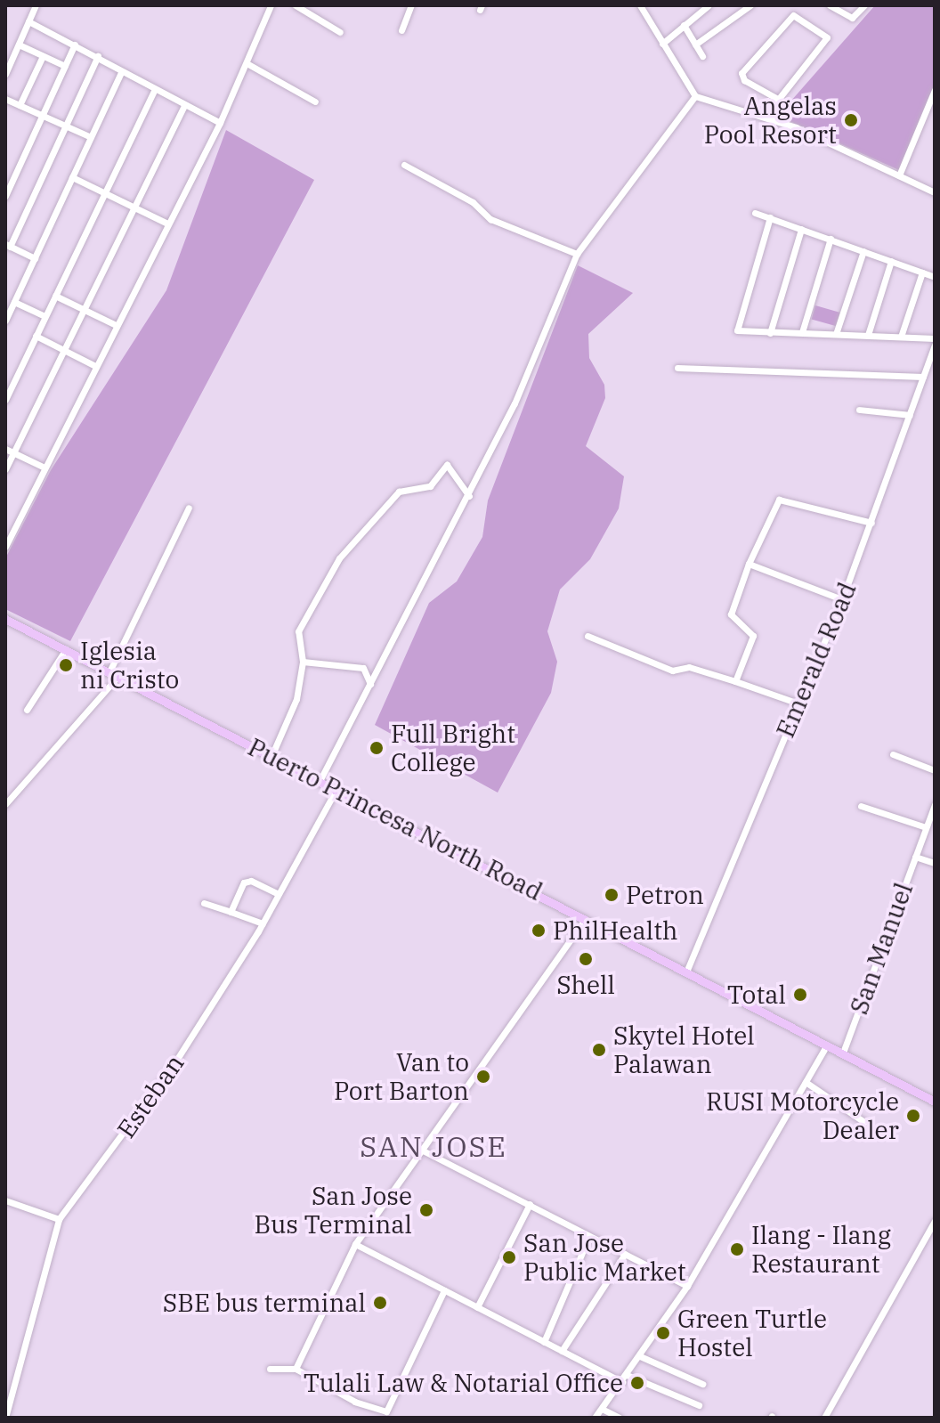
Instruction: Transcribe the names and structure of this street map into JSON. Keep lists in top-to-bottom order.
{
  "streets": {
    "main road": ["Puerto Princesa North Road"],
    "street": ["Emerald Road", "San Manuel", "Esteban"]
  },
  "crossings": [
    ["Emerald Road", "Puerto Princesa North Road"],
    ["Puerto Princesa North Road", "San Manuel"],
    ["Puerto Princesa North Road", "Esteban"]
  ],
  "districts": ["SAN JOSE"],
  "places": [
    "Angelas Pool Resort",
    "Iglesia ni Cristo",
    "Full Bright College",
    "Petron",
    "PhilHealth",
    "Shell",
    "Total",
    "Skytel Hotel Palawan",
    "Van to Port Barton",
    "RUSI Motorcycle Dealer",
    "San Jose Bus Terminal",
    "Ilang - Ilang Restaurant",
    "San Jose Public Market",
    "SBE bus terminal",
    "Green Turtle Hostel",
    "Tulali Law & Notarial Office"
  ]
}
